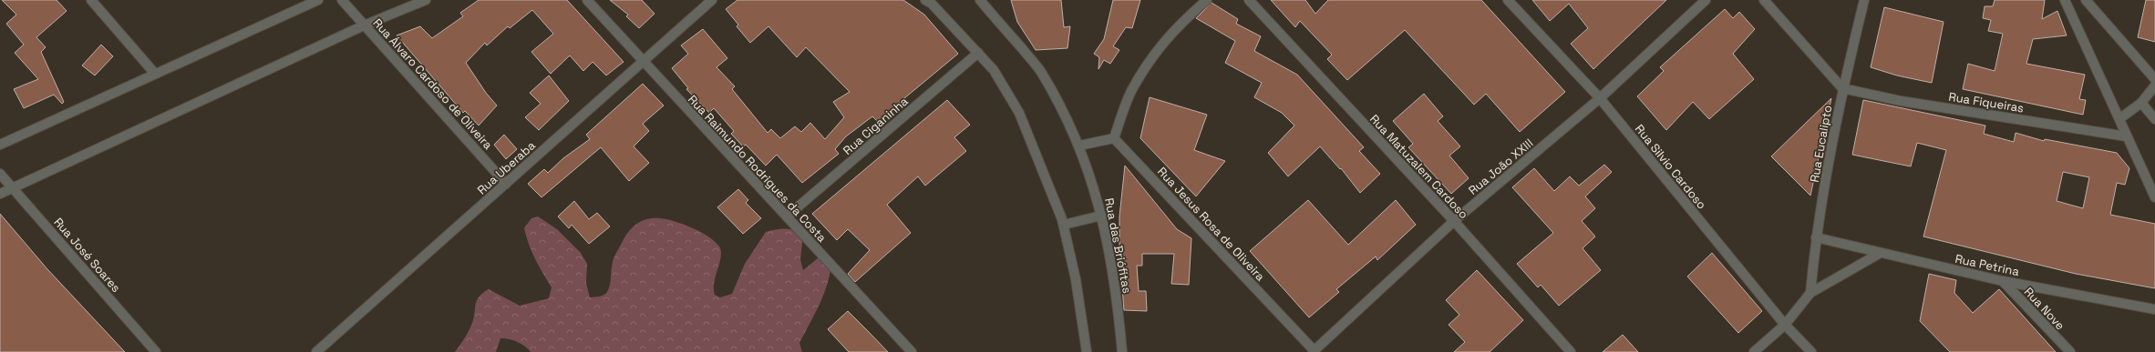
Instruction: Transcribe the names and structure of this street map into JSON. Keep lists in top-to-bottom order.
{
  "streets": {
    "street": [
      "Rua Álvaro Cardoso de Oliveira",
      "Rua Fiqueiras",
      "Rua Ciganinha",
      "Rua Eucalipto",
      "Rua Matuzalem Cardoso",
      "Rua João XXIII",
      "Rua Silvio Cardoso",
      "Rua Uberaba",
      "Rua Raimundo Rodrigues da Costa",
      "Rua Jesus Rosa de Oliveira",
      "Rua das Briófitas",
      "Rua José Soares",
      "Rua Petrina",
      "Rua Nove"
    ]
  },
  "crossings": [
    ["Rua Álvaro Cardoso de Oliveira", "Rua Uberaba"],
    ["Rua Fiqueiras", "Rua Eucalipto"],
    ["Rua Ciganinha", "Rua Raimundo Rodrigues da Costa"],
    ["Rua Eucalipto", "Rua Petrina"],
    ["Rua Matuzalem Cardoso", "Rua João XXIII"],
    ["Rua João XXIII", "Rua Silvio Cardoso"],
    ["Rua João XXIII", "Rua Jesus Rosa de Oliveira"],
    ["Rua Uberaba", "Rua Raimundo Rodrigues da Costa"],
    ["Rua Petrina", "Rua Nove"]
  ]
}
